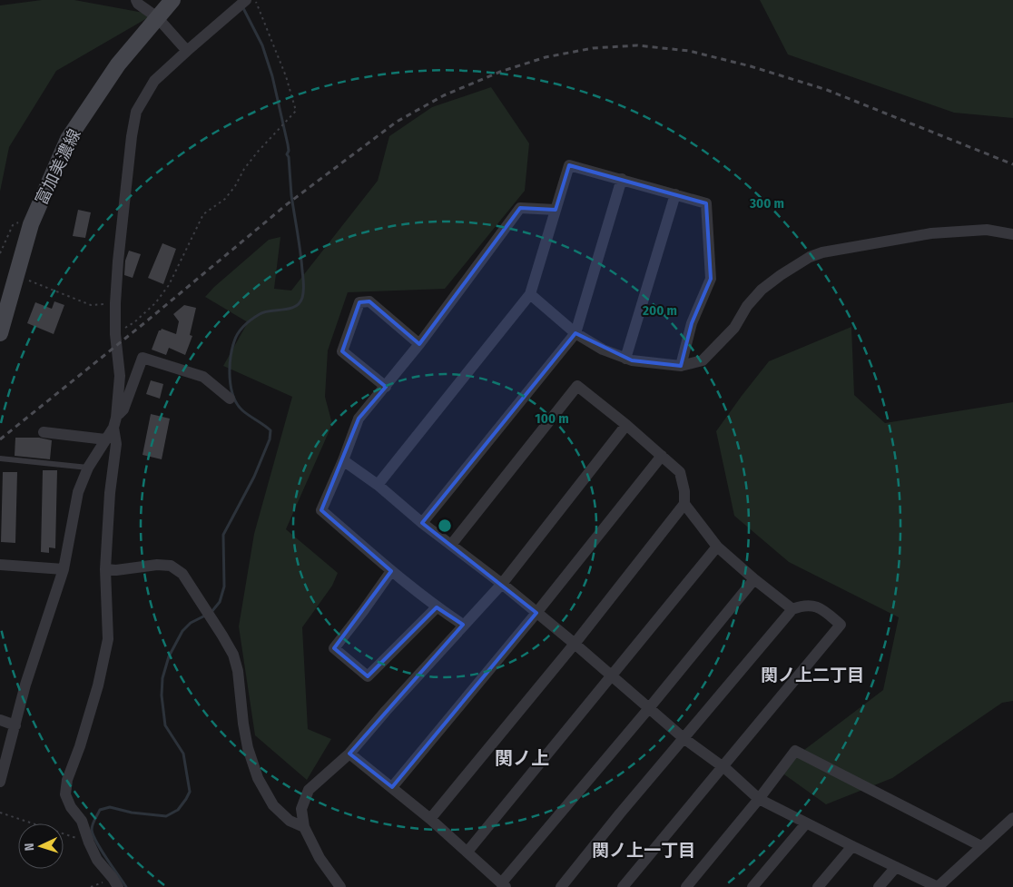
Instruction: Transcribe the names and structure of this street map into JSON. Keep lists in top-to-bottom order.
{
  "streets": {
    "main road": ["富加美濃線"]
  },
  "districts": ["関ノ上二丁目", "関ノ上", "関ノ上一丁目"],
  "north": "left",
  "rings": ["300 m", "200 m", "100 m"]
}
